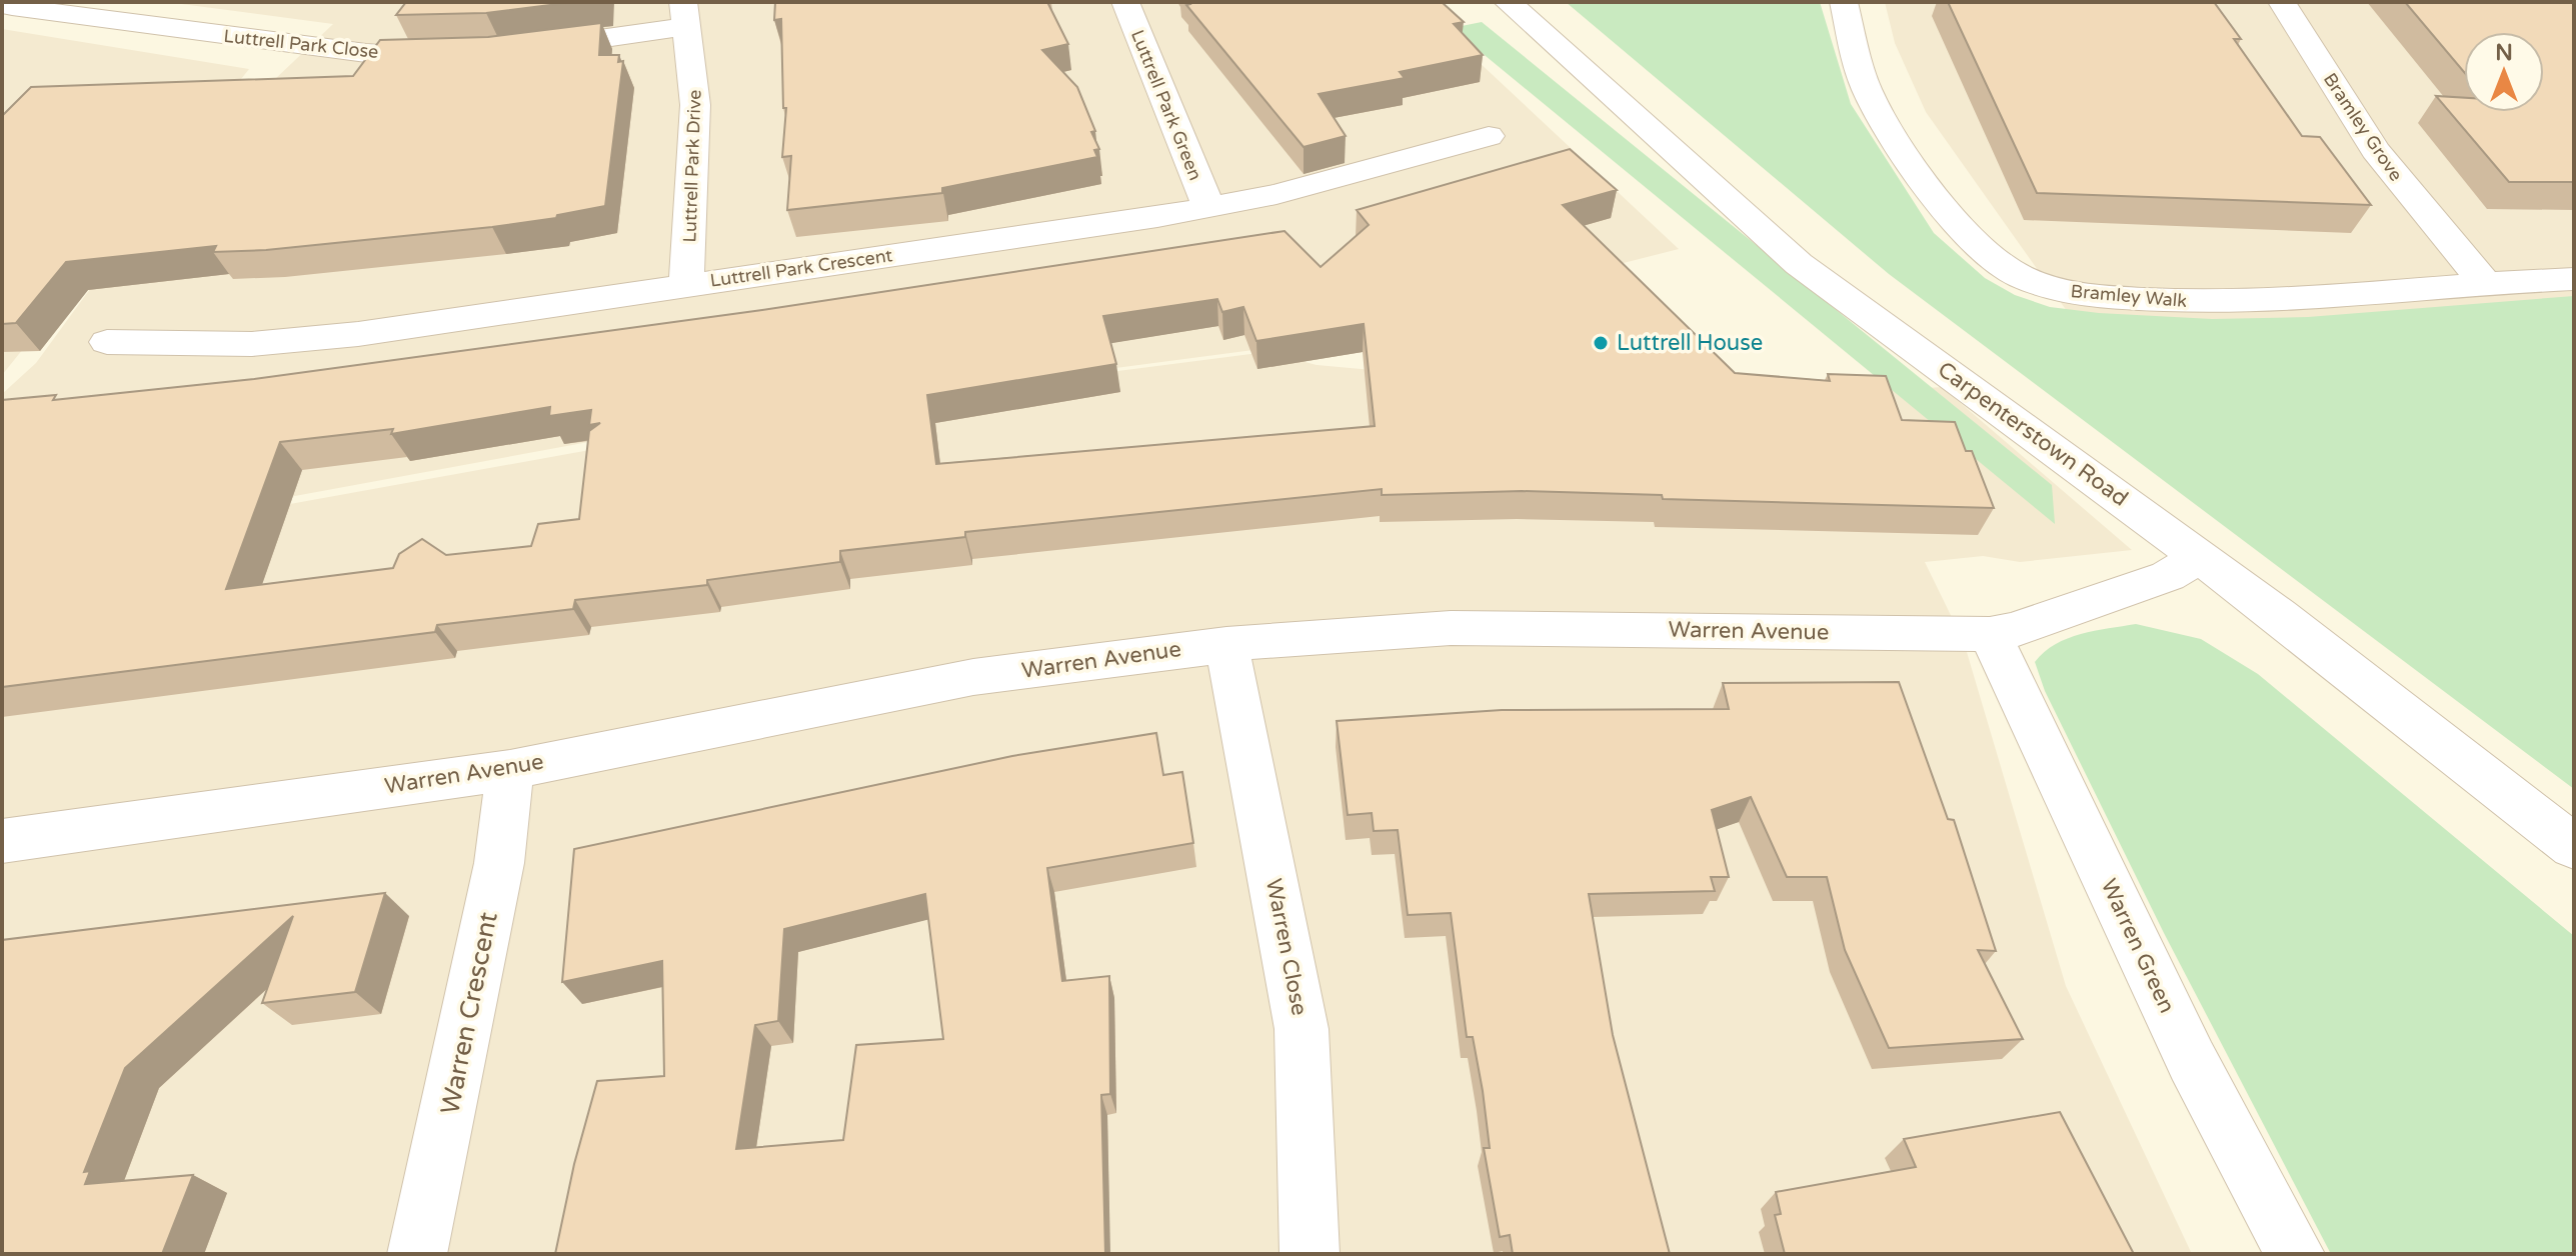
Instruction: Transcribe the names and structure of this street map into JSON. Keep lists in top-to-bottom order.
{
  "streets": {
    "street": [
      "Luttrell Park Close",
      "Luttrell Park Green",
      "Bramley Grove",
      "Luttrell Park Drive",
      "Luttrell Park Crescent",
      "Bramley Walk",
      "Carpenterstown Road",
      "Warren Avenue",
      "Warren Green",
      "Warren Close",
      "Warren Crescent"
    ]
  },
  "crossings": [
    ["Luttrell Park Green", "Luttrell Park Crescent"],
    ["Bramley Grove", "Bramley Walk"],
    ["Luttrell Park Drive", "Luttrell Park Crescent"],
    ["Carpenterstown Road", "Warren Avenue"],
    ["Warren Avenue", "Warren Green"],
    ["Warren Avenue", "Warren Close"],
    ["Warren Avenue", "Warren Crescent"]
  ],
  "places": ["Luttrell House"],
  "north": "top"
}
